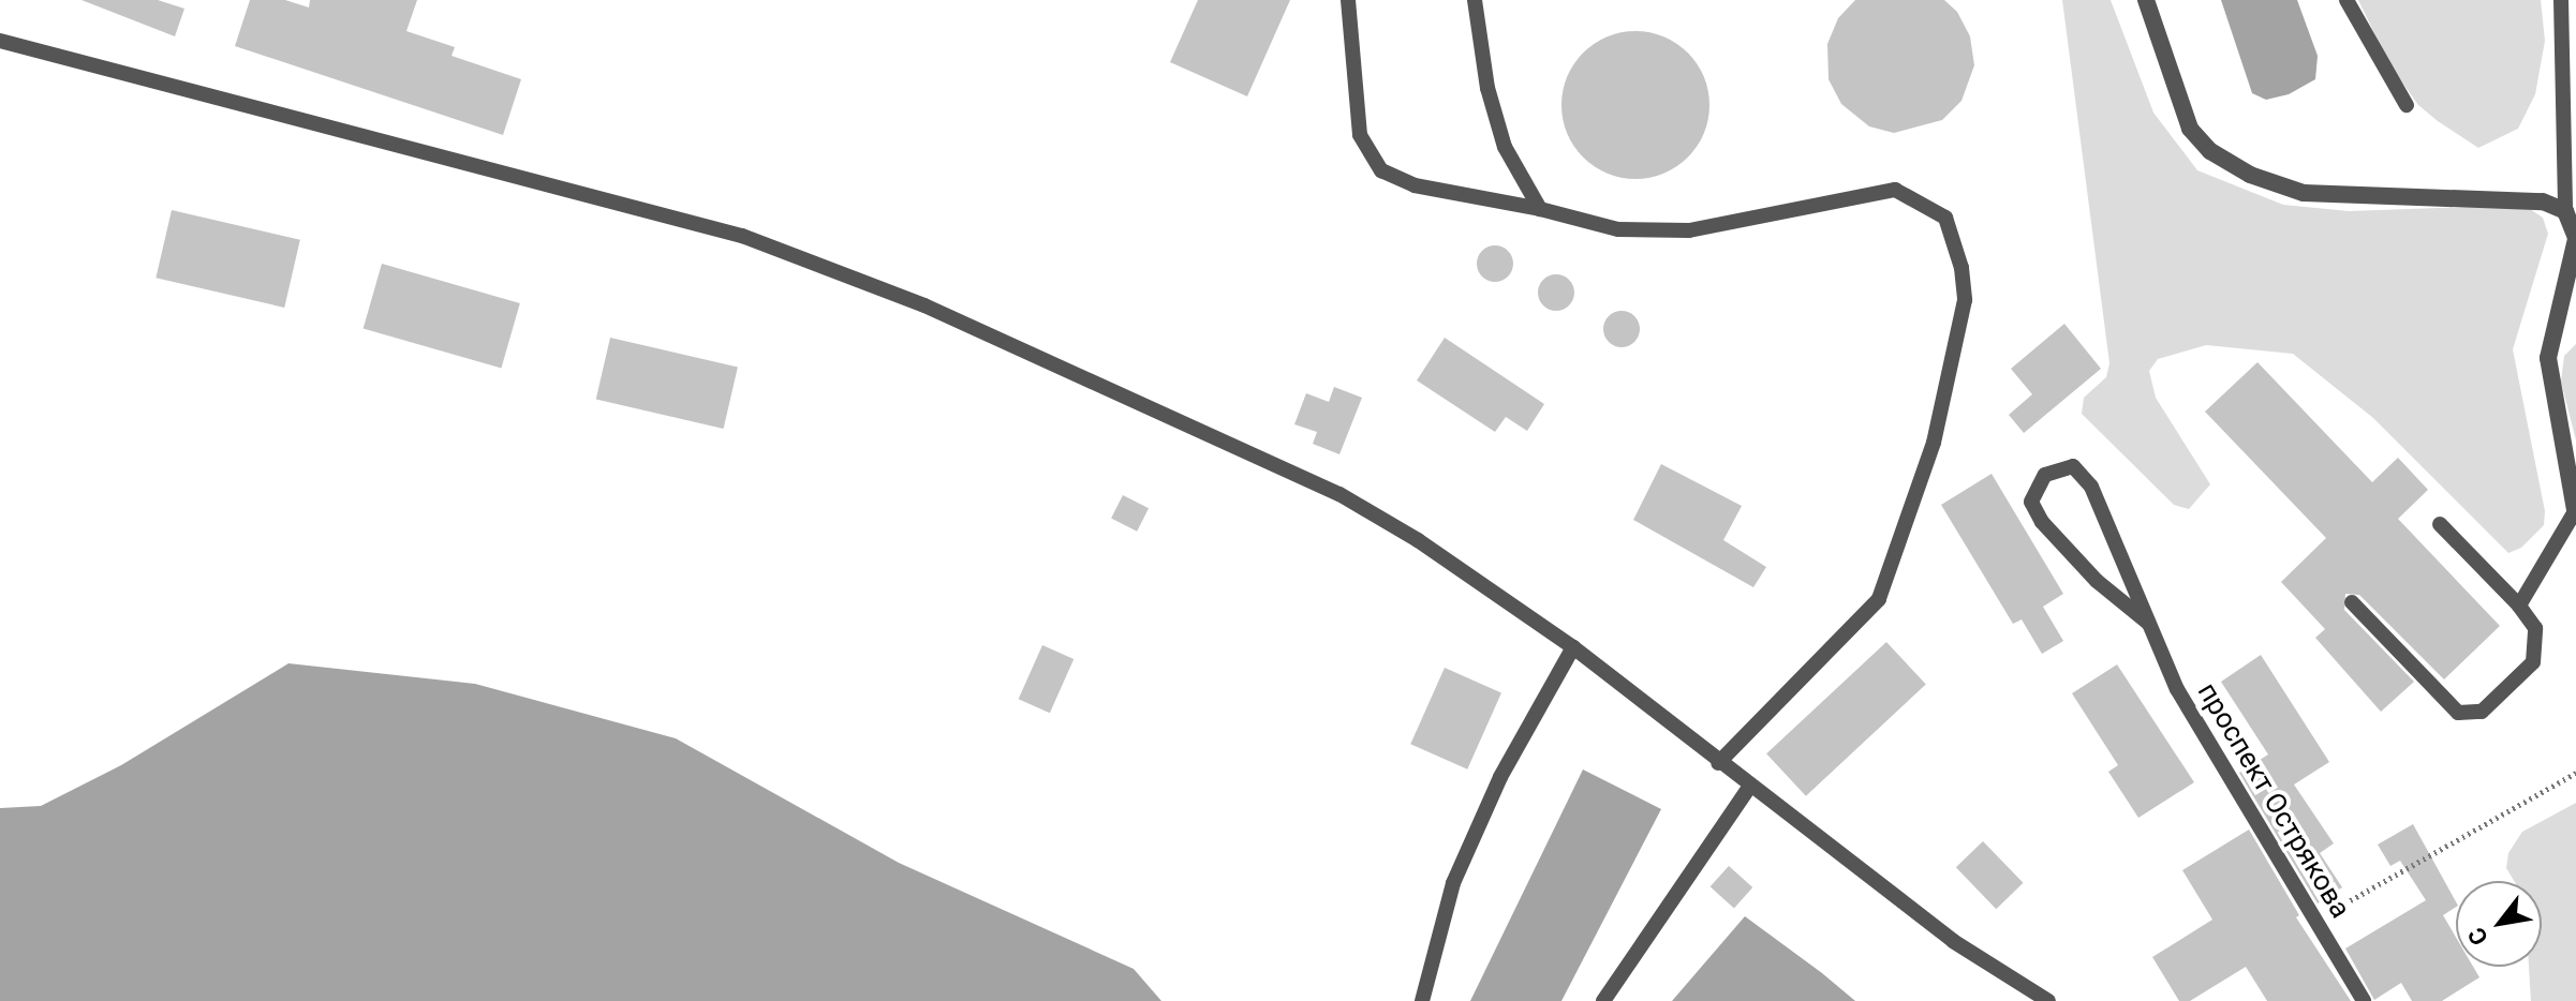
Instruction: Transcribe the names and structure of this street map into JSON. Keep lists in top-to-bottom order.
{
  "streets": {
    "lane": ["проспект Острякова"]
  },
  "north": "bottom left"
}
